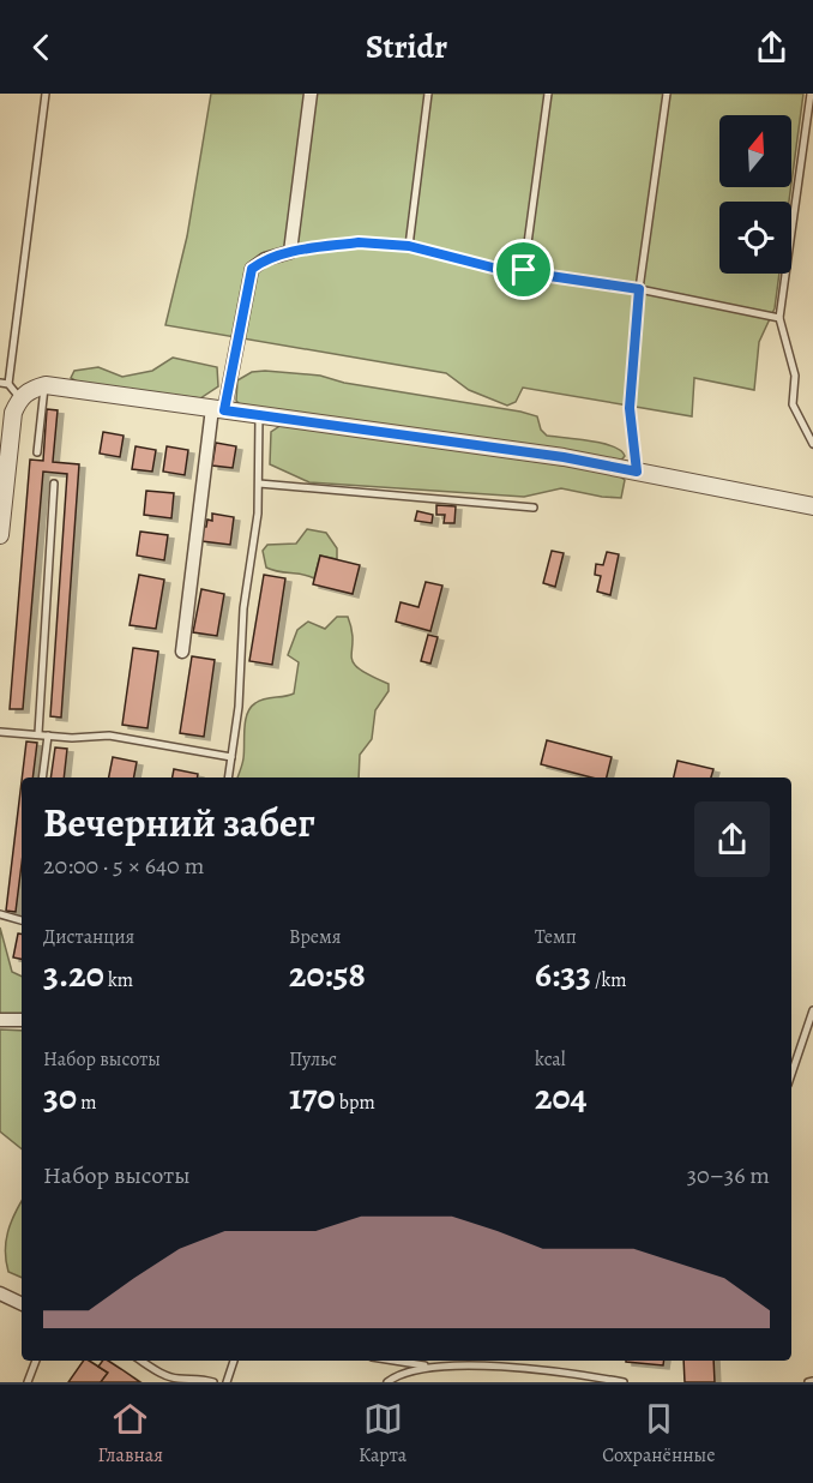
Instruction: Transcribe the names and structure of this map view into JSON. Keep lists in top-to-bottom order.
{
  "north": "top",
  "page": {
    "header": "Stridr",
    "heading": ["Вечерний забег", "20:00 · 5 × 640 m"],
    "stats": [
      ["Дистанция", "3.20 km"],
      ["Время", "20:58"],
      ["Темп", "6:33 /km"],
      ["Набор высоты", "30 m"],
      ["Пульс", "170 bpm"],
      ["kcal", "204"]
    ],
    "chart": ["Набор высоты", "30–36 m"],
    "tabs": ["Главная", "Карта", "Сохранённые"]
  }
}
